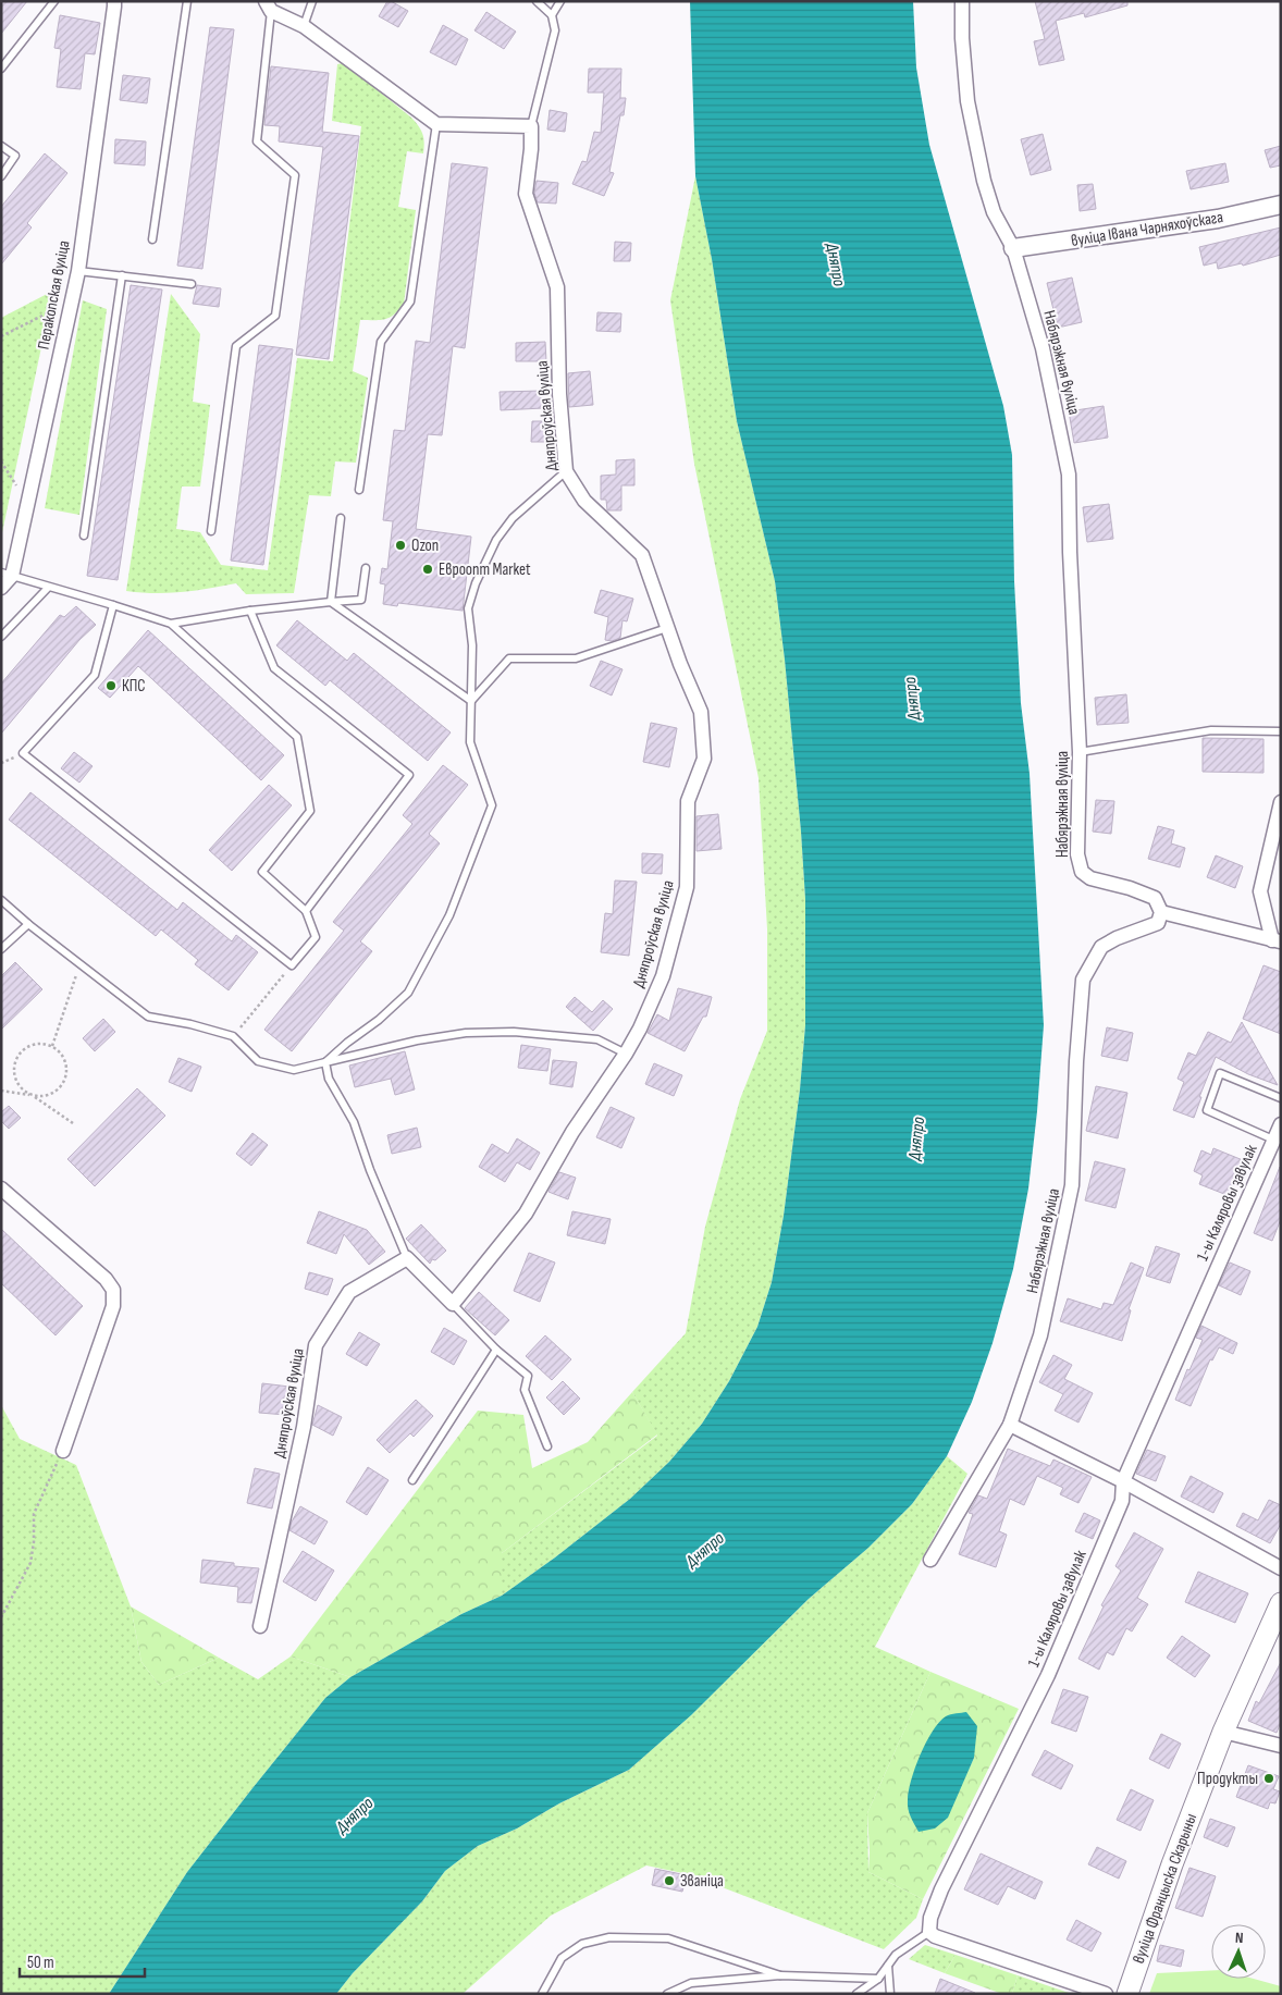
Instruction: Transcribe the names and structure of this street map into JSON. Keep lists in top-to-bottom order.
{
  "streets": {
    "main road": ["вуліца Францыска Скарыны"],
    "street": [
      "вуліца Івана Чарняхоўскага",
      "Перакопская вуліца",
      "Набярэжная вуліца",
      "Дняпроўская вуліца",
      "1-ы Каляровы завулак"
    ]
  },
  "crossings": [
    ["вуліца Івана Чарняхоўскага", "Набярэжная вуліца"]
  ],
  "water": ["Дняпро"],
  "places": [
    "Ozon",
    "Евроопт Market",
    "КПС",
    "Продукты",
    "Званіца"
  ],
  "scale_bar": "50 m",
  "north": "top"
}
